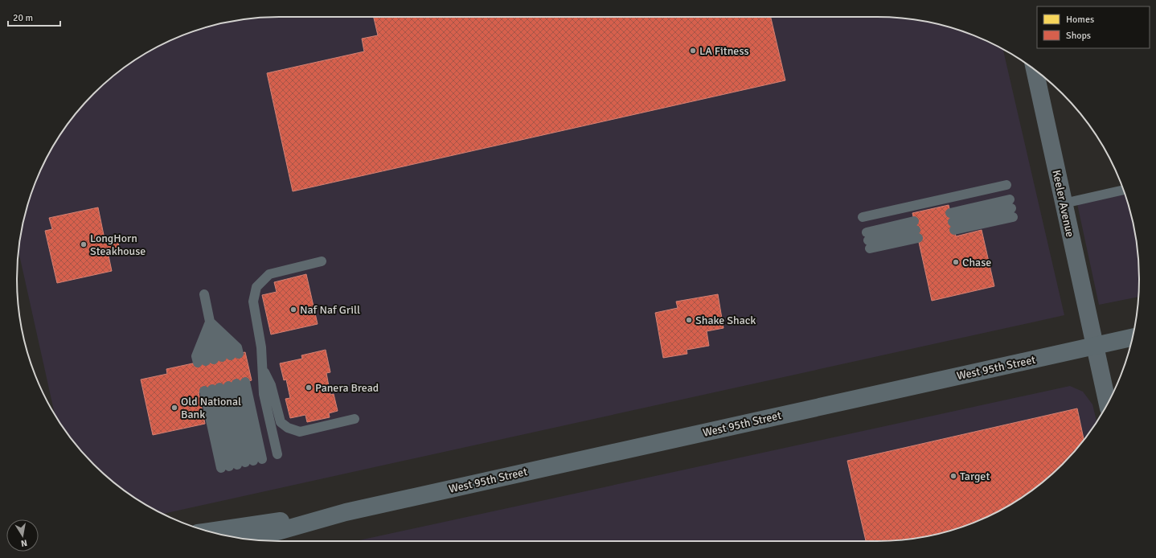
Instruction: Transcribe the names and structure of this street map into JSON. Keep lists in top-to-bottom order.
{
  "streets": {
    "main road": ["West 95th Street"],
    "street": ["Keeler Avenue"]
  },
  "crossings": [
    ["Keeler Avenue", "West 95th Street"]
  ],
  "places": [
    "LA Fitness",
    "LongHorn Steakhouse",
    "Chase",
    "Naf Naf Grill",
    "Shake Shack",
    "Panera Bread",
    "Old National Bank",
    "Target"
  ],
  "legend": ["Homes", "Shops"],
  "scale_bar": "20 m",
  "north": "bottom"
}
